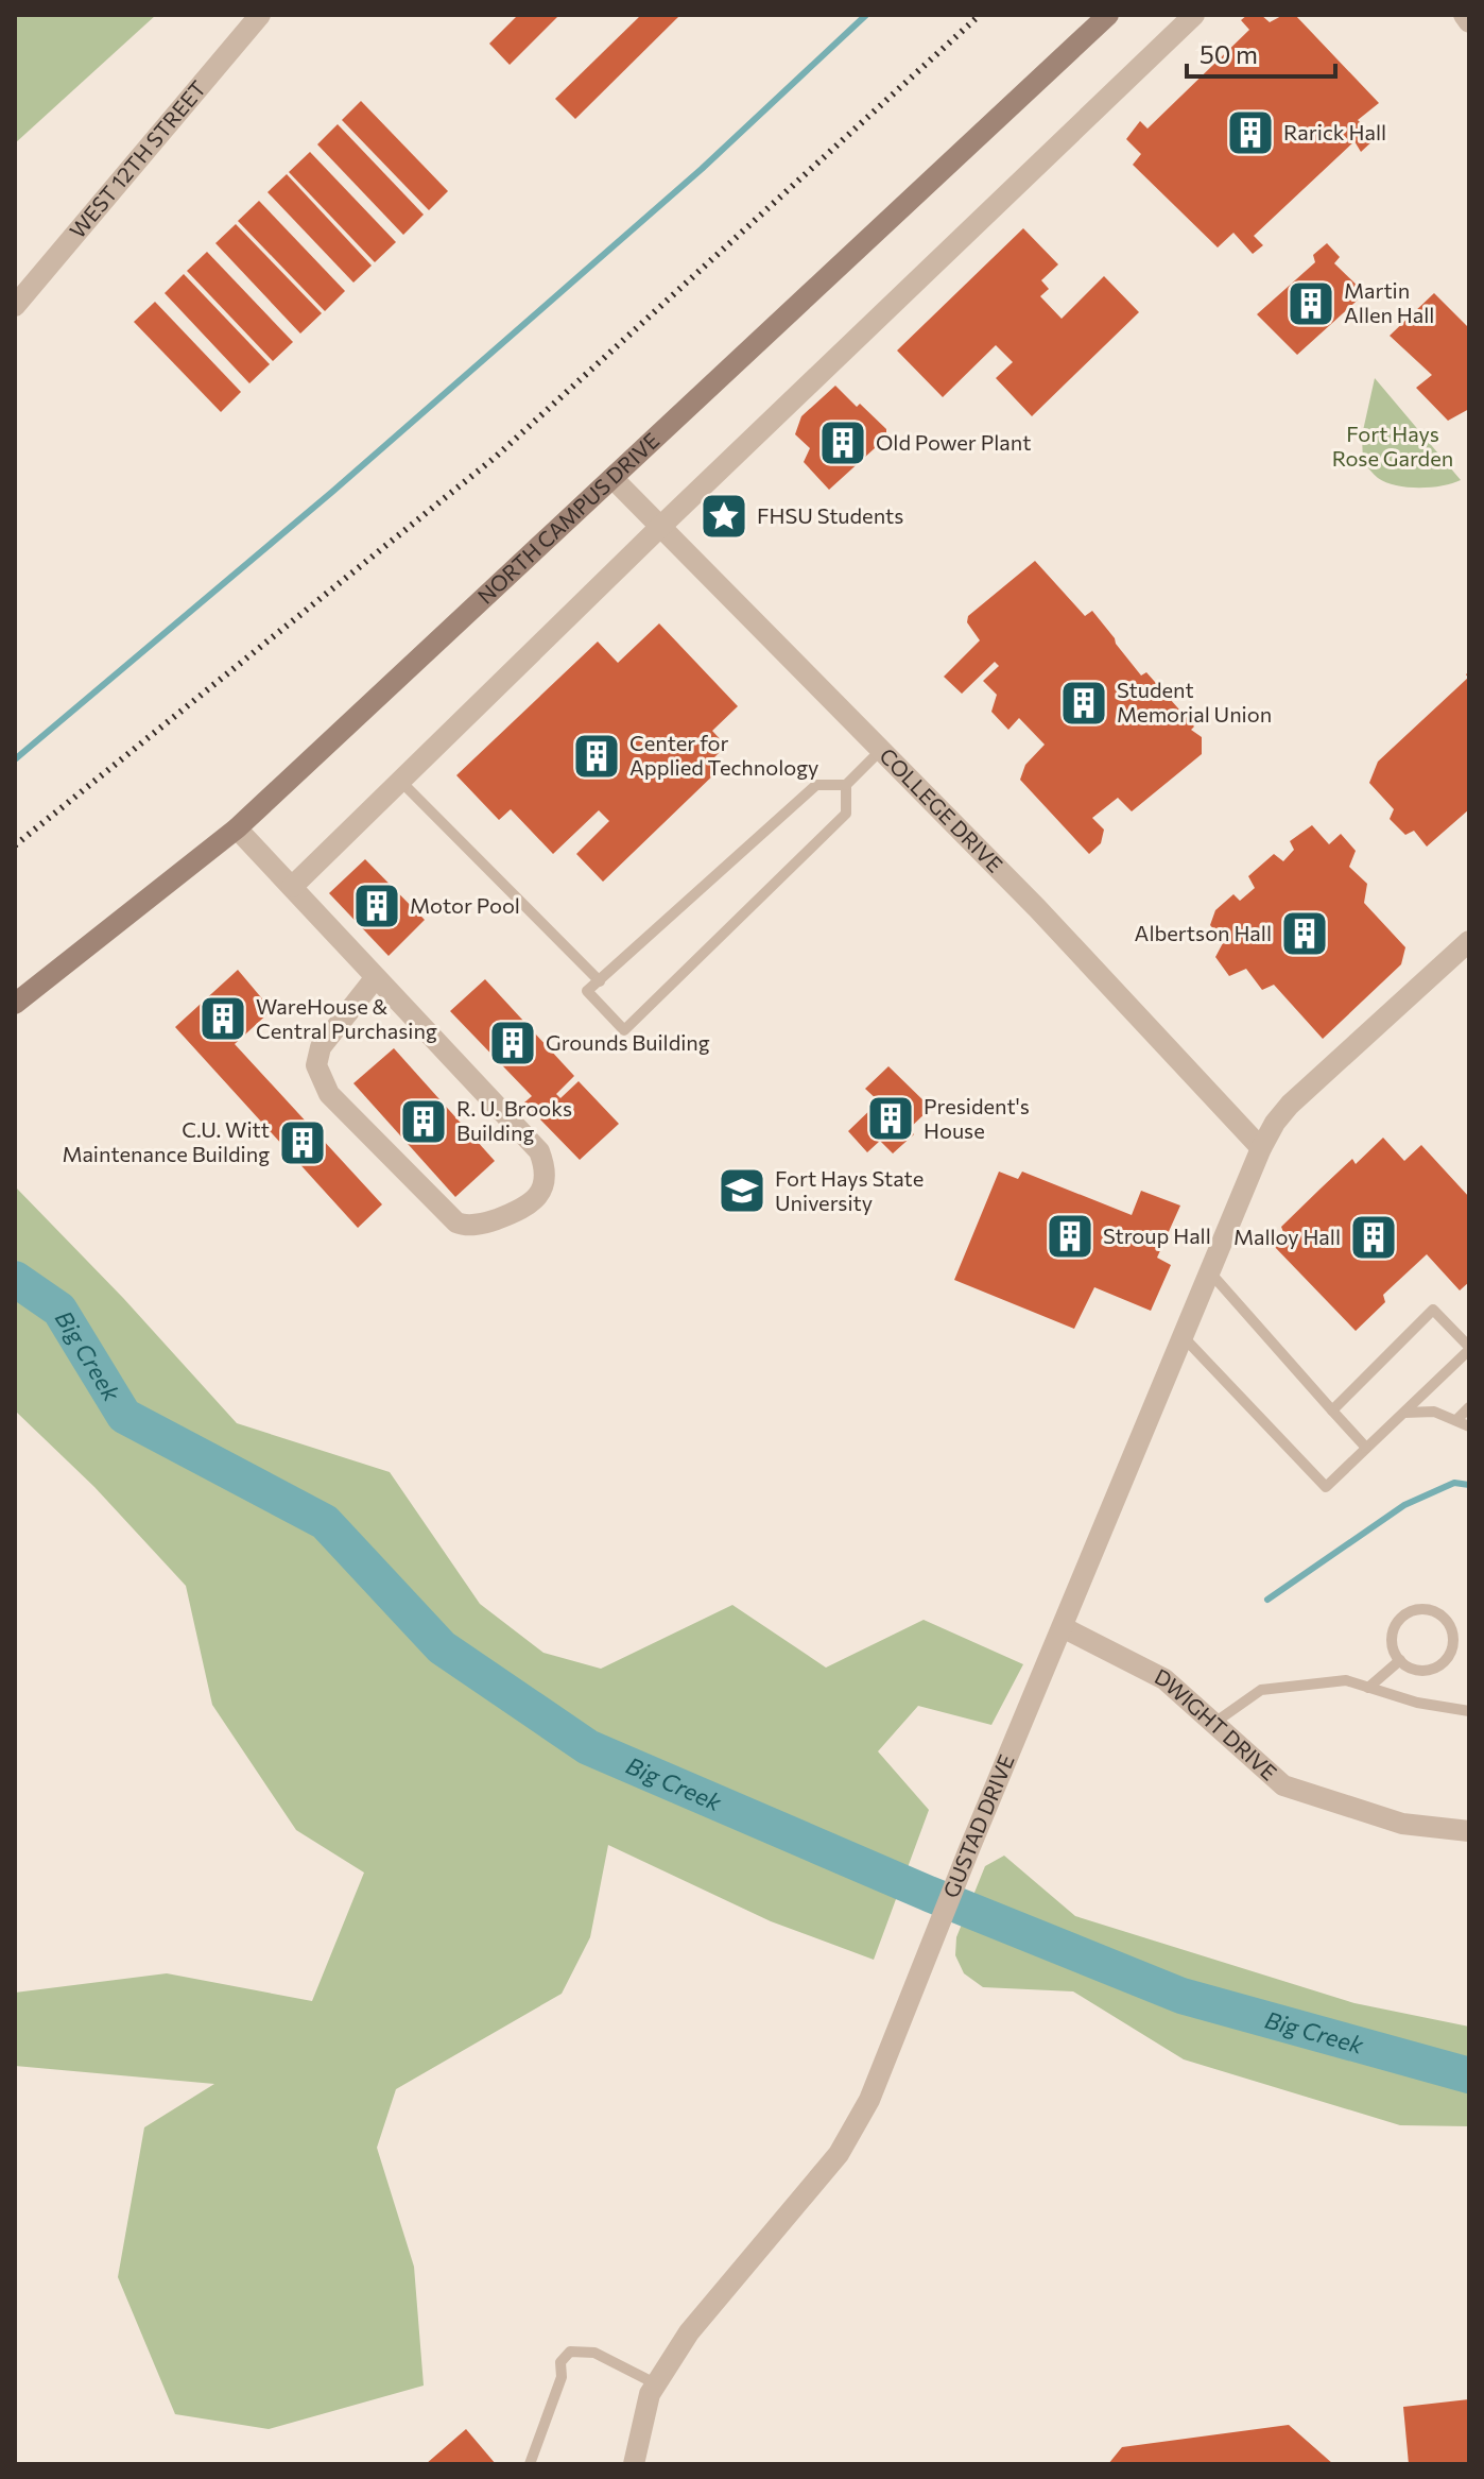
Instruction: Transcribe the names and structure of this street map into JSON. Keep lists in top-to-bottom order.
{
  "streets": {
    "main road": ["NORTH CAMPUS DRIVE"],
    "street": [
      "WEST 12TH STREET",
      "COLLEGE DRIVE",
      "DWIGHT DRIVE",
      "GUSTAD DRIVE"
    ]
  },
  "crossings": [
    ["NORTH CAMPUS DRIVE", "COLLEGE DRIVE"],
    ["COLLEGE DRIVE", "GUSTAD DRIVE"],
    ["DWIGHT DRIVE", "GUSTAD DRIVE"]
  ],
  "water": ["Big Creek"],
  "parks": ["Fort Hays Rose Garden"],
  "places": {
    "building": [
      "Rarick Hall",
      "Martin Allen Hall",
      "Old Power Plant",
      "Student Memorial Union",
      "Center for Applied Technology",
      "Motor Pool",
      "Albertson Hall",
      "WareHouse & Central Purchasing",
      "Grounds Building",
      "President's House",
      "R. U. Brooks Building",
      "C.U. Witt Maintenance Building",
      "Stroup Hall",
      "Malloy Hall"
    ],
    "place": ["FHSU Students"],
    "school or university": ["Fort Hays State University"]
  },
  "scale_bar": "50 m"
}
